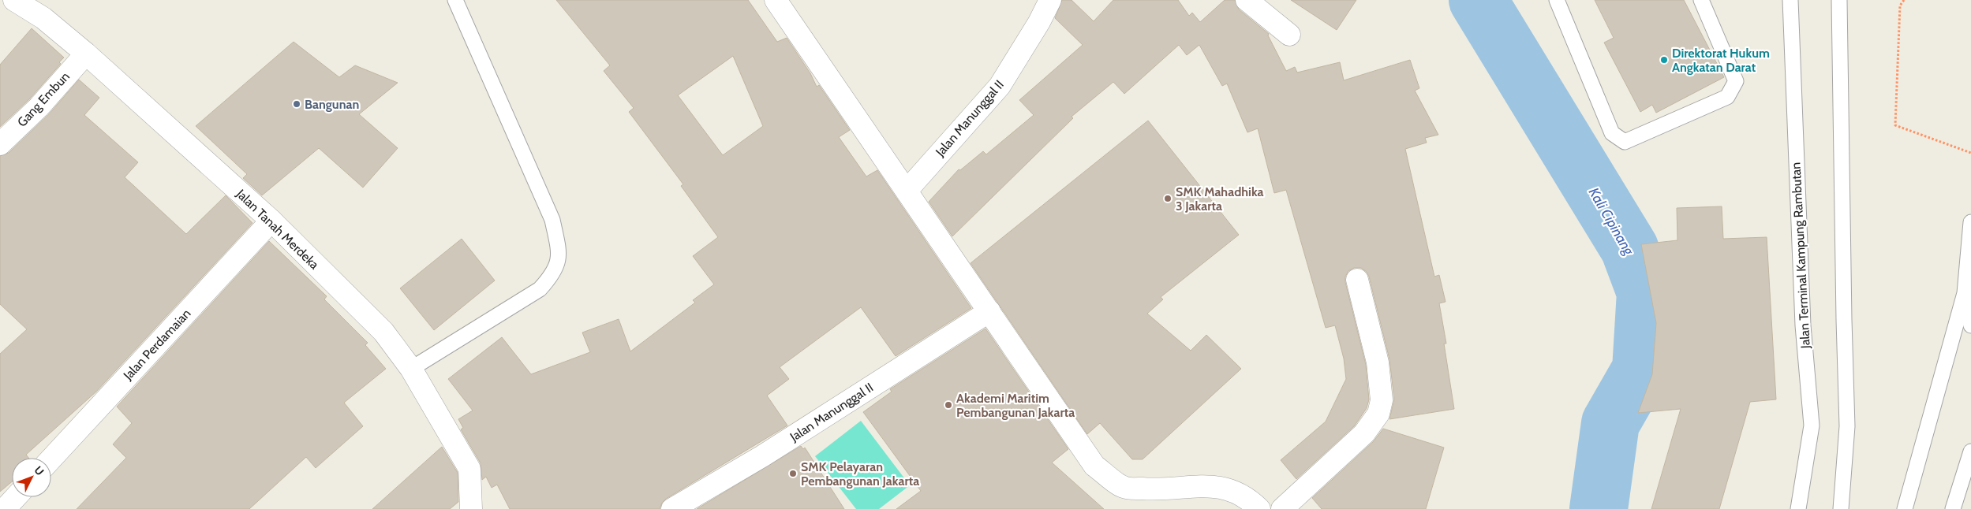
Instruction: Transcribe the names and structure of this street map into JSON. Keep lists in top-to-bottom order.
{
  "streets": {
    "street": [
      "Gang Embun",
      "Jalan Manunggal II",
      "Jalan Tanah Merdeka",
      "Jalan Perdamaian"
    ],
    "lane": ["Jalan Terminal Kampung Rambutan"]
  },
  "crossings": [
    ["Gang Embun", "Jalan Tanah Merdeka"],
    ["Jalan Tanah Merdeka", "Jalan Perdamaian"]
  ],
  "water": ["Kali Cipinang"],
  "places": [
    "Direktorat Hukum Angkatan Darat",
    "Bangunan",
    "SMK Mahadhika 3 Jakarta",
    "Akademi Maritim Pembangunan Jakarta",
    "SMK Pelayaran Pembangunan Jakarta"
  ],
  "north": "top right"
}
